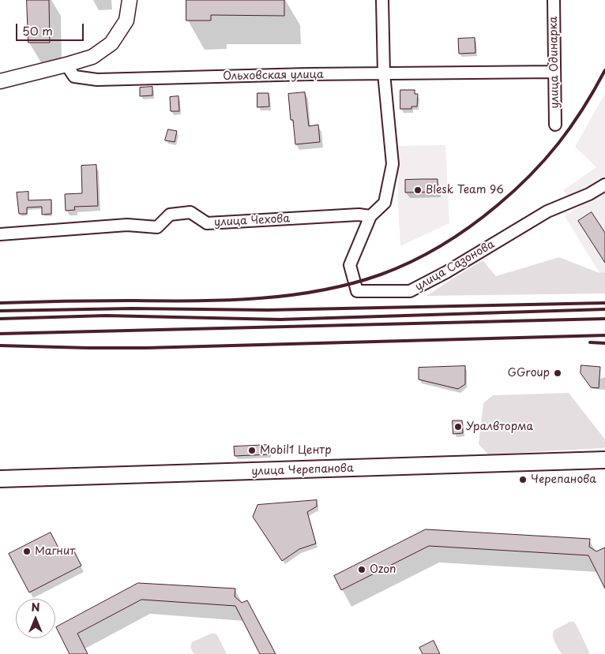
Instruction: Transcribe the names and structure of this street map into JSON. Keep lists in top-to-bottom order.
{
  "streets": {
    "main road": ["улица Черепанова"],
    "street": [
      "улица Одинарка",
      "Ольховская улица",
      "улица Чехова",
      "улица Сазонова"
    ]
  },
  "crossings": [
    ["улица Одинарка", "Ольховская улица"],
    ["Ольховская улица", "улица Сазонова"],
    ["улица Чехова", "улица Сазонова"]
  ],
  "places": [
    "Blesk Team 96",
    "GGroup",
    "Уралвторма",
    "Mobil1 Центр",
    "Черепанова",
    "Магнит",
    "Ozon"
  ],
  "scale_bar": "50 m",
  "north": "top"
}
